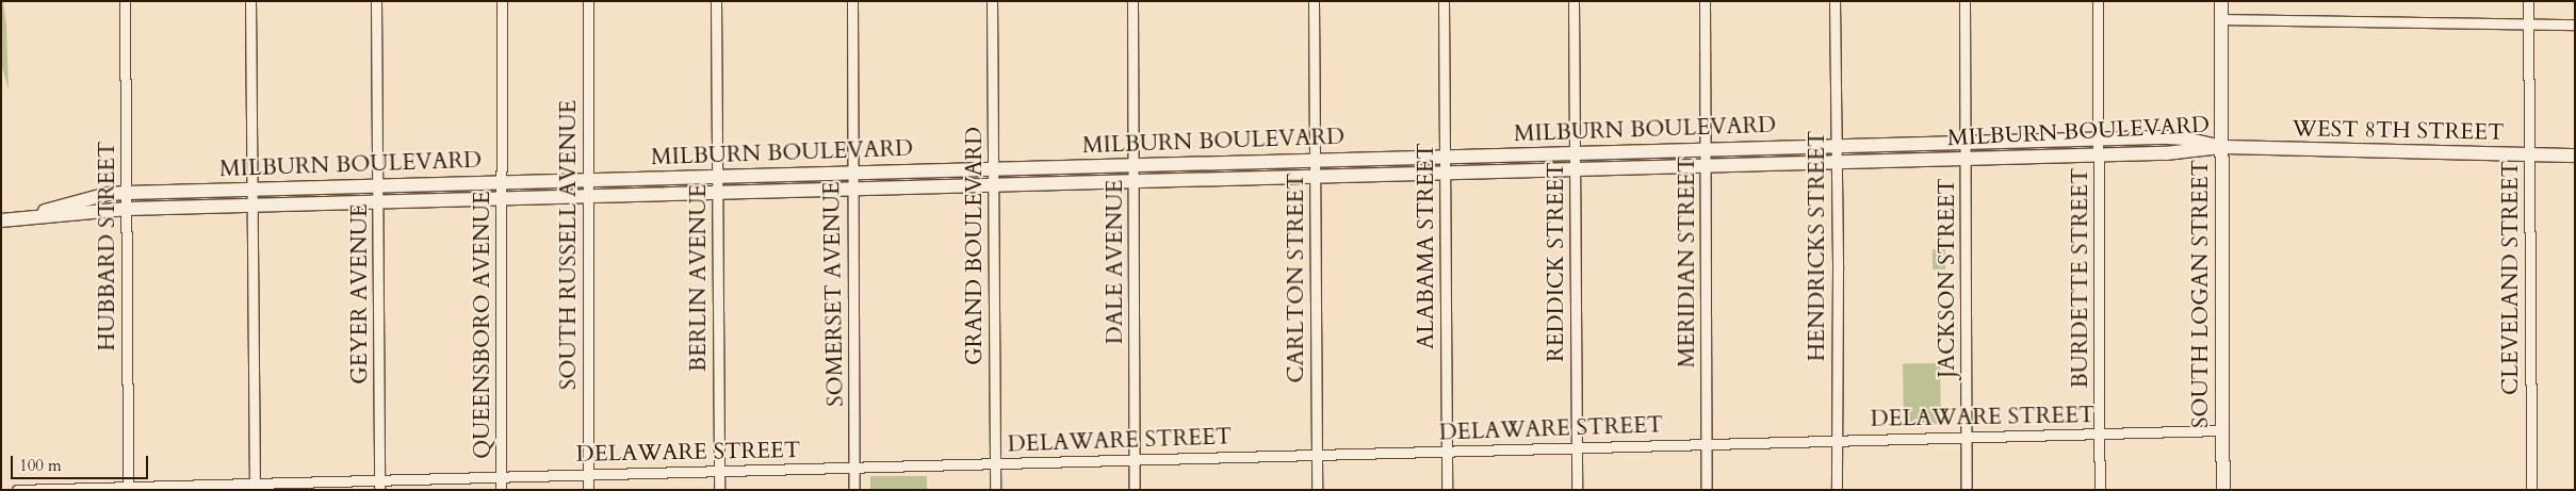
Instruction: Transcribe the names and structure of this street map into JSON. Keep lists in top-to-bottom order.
{
  "streets": {
    "street": [
      "MILBURN BOULEVARD",
      "WEST 8TH STREET",
      "SOUTH RUSSELL AVENUE",
      "HUBBARD STREET",
      "GRAND BOULEVARD",
      "ALABAMA STREET",
      "HENDRICKS STREET",
      "DALE AVENUE",
      "REDDICK STREET",
      "MERIDIAN STREET",
      "BERLIN AVENUE",
      "CARLTON STREET",
      "JACKSON STREET",
      "BURDETTE STREET",
      "CLEVELAND STREET",
      "GEYER AVENUE",
      "SOMERSET AVENUE",
      "SOUTH LOGAN STREET",
      "QUEENSBORO AVENUE",
      "DELAWARE STREET"
    ]
  },
  "crossings": [
    ["MILBURN BOULEVARD", "WEST 8TH STREET"],
    ["MILBURN BOULEVARD", "SOUTH RUSSELL AVENUE"],
    ["MILBURN BOULEVARD", "HUBBARD STREET"],
    ["MILBURN BOULEVARD", "GRAND BOULEVARD"],
    ["MILBURN BOULEVARD", "ALABAMA STREET"],
    ["MILBURN BOULEVARD", "HENDRICKS STREET"],
    ["MILBURN BOULEVARD", "DALE AVENUE"],
    ["MILBURN BOULEVARD", "REDDICK STREET"],
    ["MILBURN BOULEVARD", "MERIDIAN STREET"],
    ["MILBURN BOULEVARD", "BERLIN AVENUE"],
    ["MILBURN BOULEVARD", "CARLTON STREET"],
    ["MILBURN BOULEVARD", "JACKSON STREET"],
    ["MILBURN BOULEVARD", "BURDETTE STREET"],
    ["MILBURN BOULEVARD", "GEYER AVENUE"],
    ["MILBURN BOULEVARD", "SOMERSET AVENUE"],
    ["MILBURN BOULEVARD", "SOUTH LOGAN STREET"],
    ["MILBURN BOULEVARD", "QUEENSBORO AVENUE"],
    ["WEST 8TH STREET", "CLEVELAND STREET"],
    ["WEST 8TH STREET", "SOUTH LOGAN STREET"],
    ["SOUTH RUSSELL AVENUE", "DELAWARE STREET"],
    ["HUBBARD STREET", "DELAWARE STREET"],
    ["GRAND BOULEVARD", "DELAWARE STREET"],
    ["ALABAMA STREET", "DELAWARE STREET"],
    ["HENDRICKS STREET", "DELAWARE STREET"],
    ["DALE AVENUE", "DELAWARE STREET"],
    ["REDDICK STREET", "DELAWARE STREET"],
    ["MERIDIAN STREET", "DELAWARE STREET"],
    ["BERLIN AVENUE", "DELAWARE STREET"],
    ["CARLTON STREET", "DELAWARE STREET"],
    ["JACKSON STREET", "DELAWARE STREET"],
    ["BURDETTE STREET", "DELAWARE STREET"],
    ["GEYER AVENUE", "DELAWARE STREET"],
    ["SOMERSET AVENUE", "DELAWARE STREET"],
    ["SOUTH LOGAN STREET", "DELAWARE STREET"],
    ["QUEENSBORO AVENUE", "DELAWARE STREET"]
  ],
  "scale_bar": "100 m"
}
